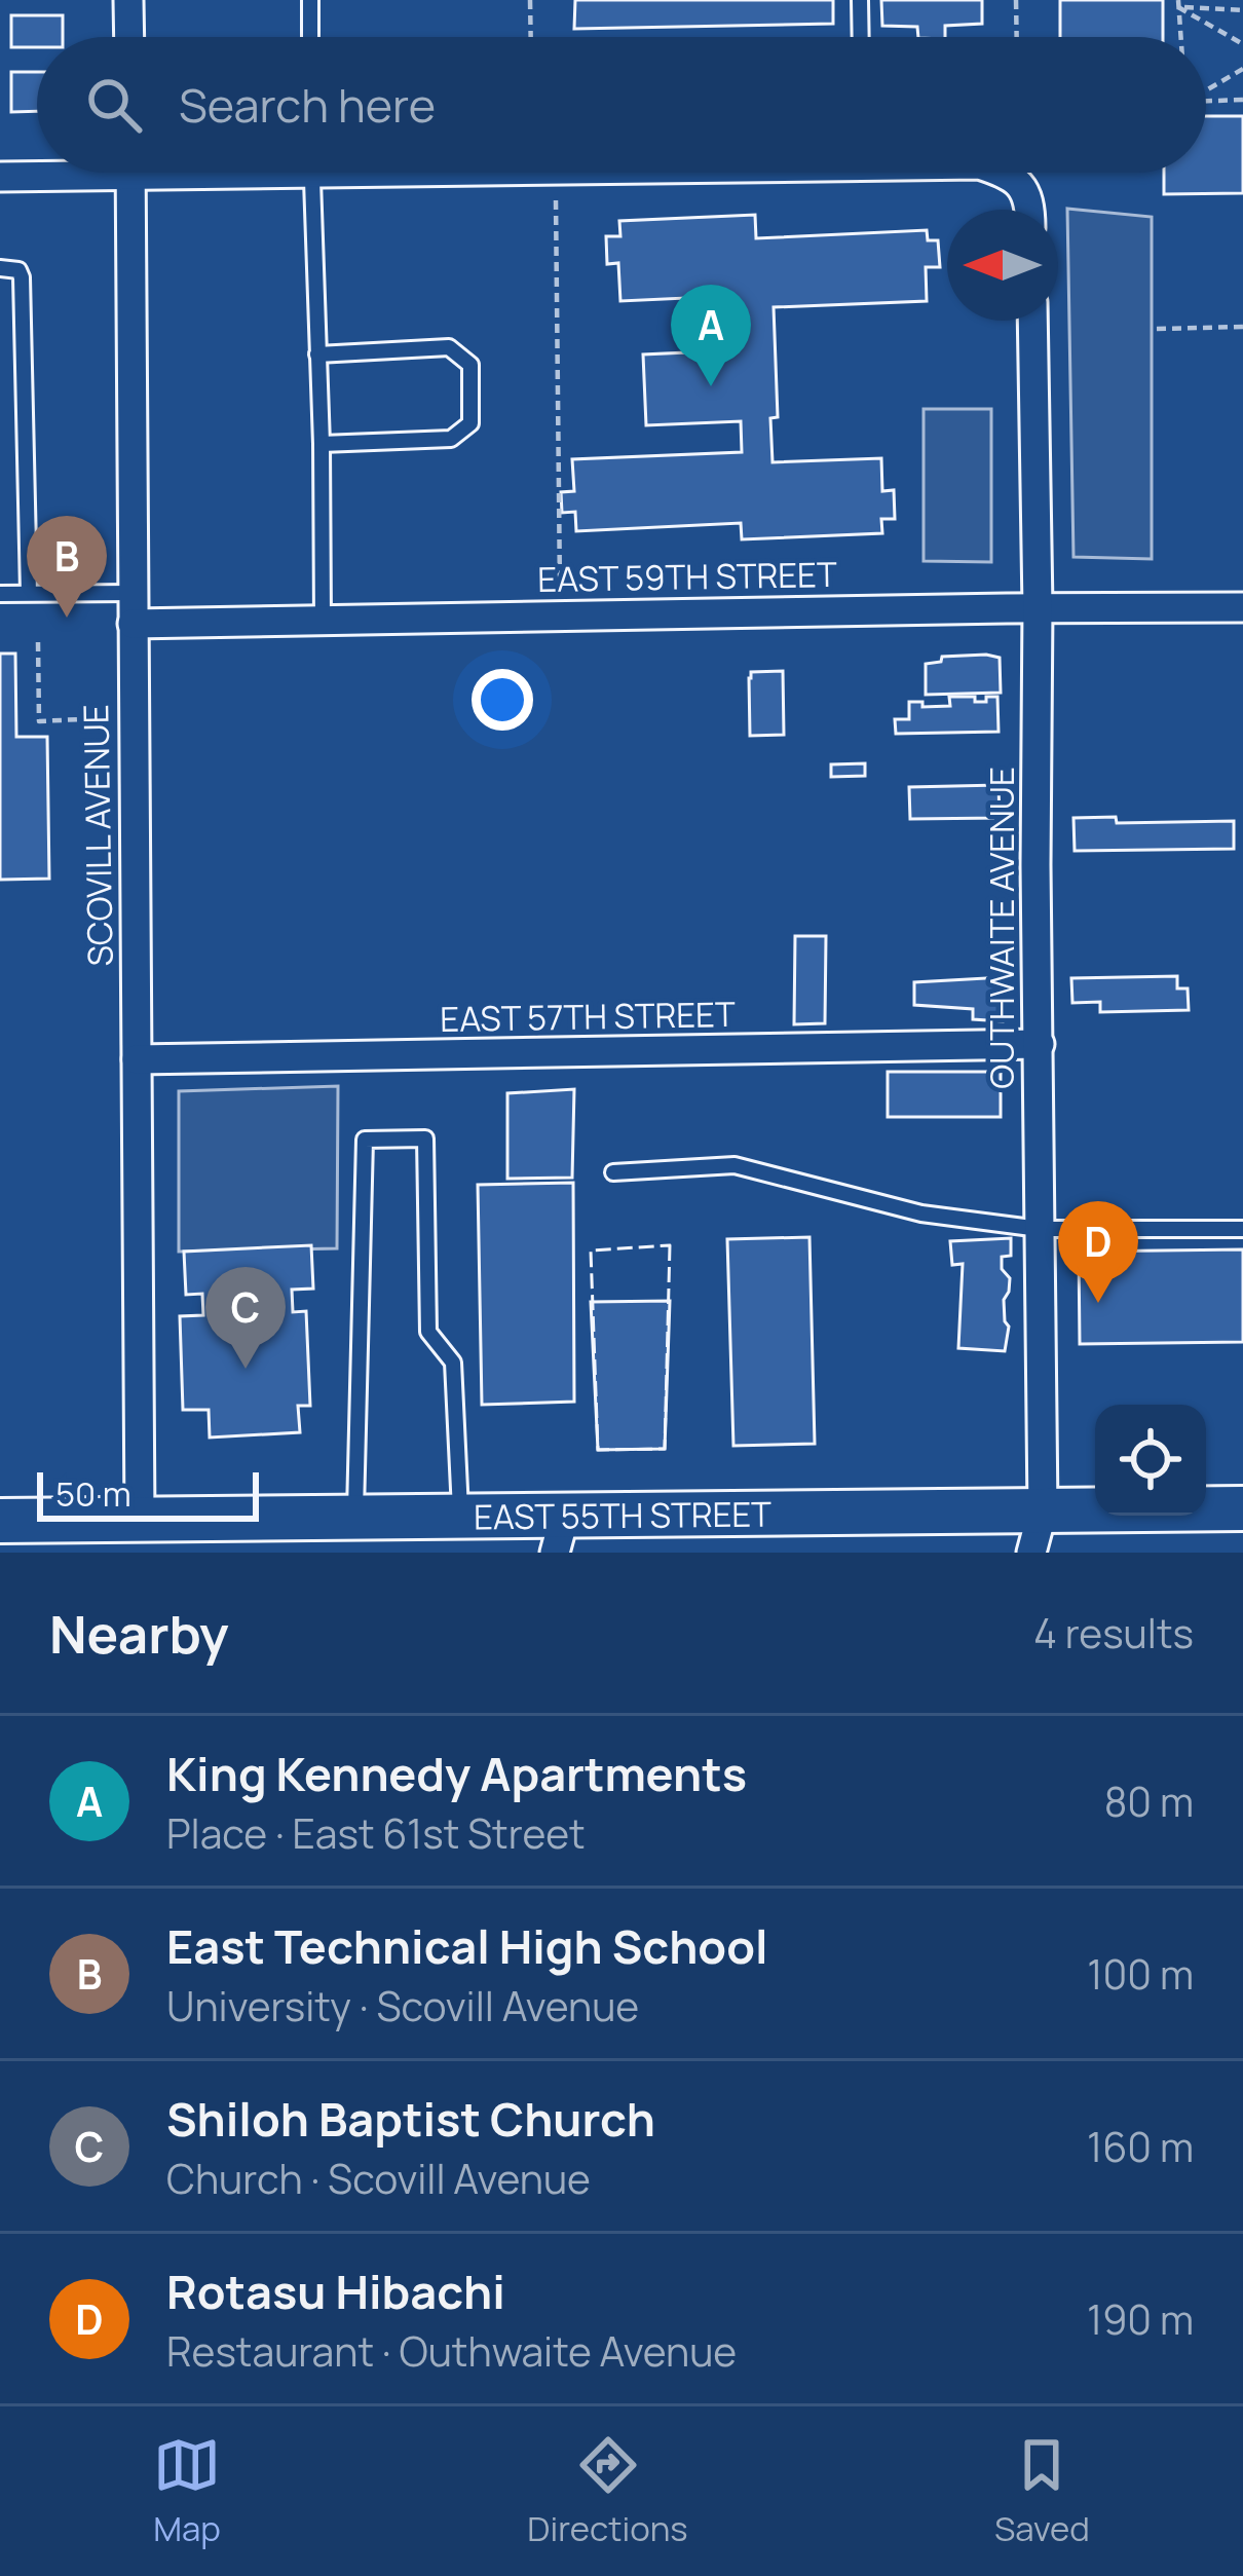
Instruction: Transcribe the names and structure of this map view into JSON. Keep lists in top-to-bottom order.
{
  "streets": {
    "main road": ["EAST 55TH STREET"],
    "street": [
      "EAST 59TH STREET",
      "SCOVILL AVENUE",
      "OUTHWAITE AVENUE",
      "EAST 57TH STREET"
    ]
  },
  "crossings": [
    ["EAST 59TH STREET", "SCOVILL AVENUE"],
    ["EAST 59TH STREET", "OUTHWAITE AVENUE"],
    ["SCOVILL AVENUE", "EAST 57TH STREET"],
    ["SCOVILL AVENUE", "EAST 55TH STREET"],
    ["OUTHWAITE AVENUE", "EAST 57TH STREET"],
    ["OUTHWAITE AVENUE", "EAST 55TH STREET"]
  ],
  "scale_bar": "50 m",
  "north": "left",
  "page": {
    "search": "Search here",
    "pins": [
      "A",
      "B",
      "D",
      "C"
    ],
    "scale": "50 m",
    "heading": ["Nearby", "4 results"],
    "list": [
      {
        "mark": "A",
        "name": "King Kennedy Apartments",
        "note": "Place · East 61st Street",
        "value": "80 m"
      },
      {
        "mark": "B",
        "name": "East Technical High School",
        "note": "University · Scovill Avenue",
        "value": "100 m"
      },
      {
        "mark": "C",
        "name": "Shiloh Baptist Church",
        "note": "Church · Scovill Avenue",
        "value": "160 m"
      },
      {
        "mark": "D",
        "name": "Rotasu Hibachi",
        "note": "Restaurant · Outhwaite Avenue",
        "value": "190 m"
      }
    ],
    "nav": ["Map", "Directions", "Saved"]
  }
}
